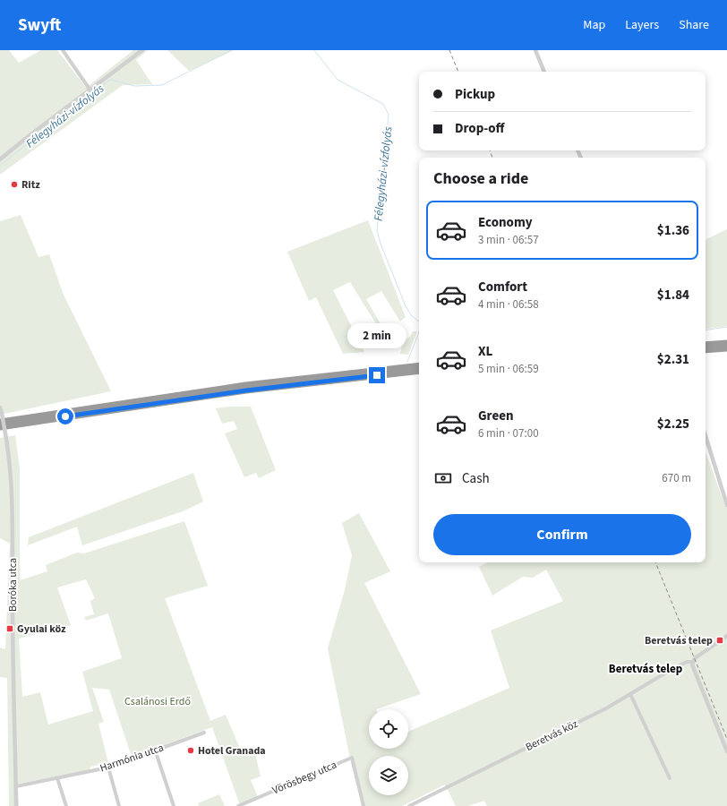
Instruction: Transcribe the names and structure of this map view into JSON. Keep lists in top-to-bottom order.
{
  "streets": {
    "street": [
      "Boróka utca",
      "Beretvás köz",
      "Harmónia utca",
      "Vörösbegy utca"
    ]
  },
  "crossings": [
    ["Boróka utca", "Harmónia utca"]
  ],
  "districts": ["Beretvás telep"],
  "water": ["Félegyházi-vízfolyás"],
  "parks": ["Csalánosi Erdő"],
  "places": {
    "other": ["Ritz", "Hotel Granada"],
    "transit": ["Gyulai köz", "Beretvás telep"]
  },
  "page": {
    "header": "Swyft",
    "nav": ["Map", "Layers", "Share"],
    "banner": ["Pickup", "Drop-off"],
    "heading": "Choose a ride",
    "list": [
      {
        "name": "Economy",
        "note": "3 min · 06:57",
        "value": "$1.36"
      },
      {
        "name": "Comfort",
        "note": "4 min · 06:58",
        "value": "$1.84"
      },
      {
        "name": "XL",
        "note": "5 min · 06:59",
        "value": "$2.31"
      },
      {
        "name": "Green",
        "note": "6 min · 07:00",
        "value": "$2.25"
      }
    ],
    "bubble": "2 min",
    "pay": ["Cash", "670 m"],
    "buttons": "Confirm"
  }
}
